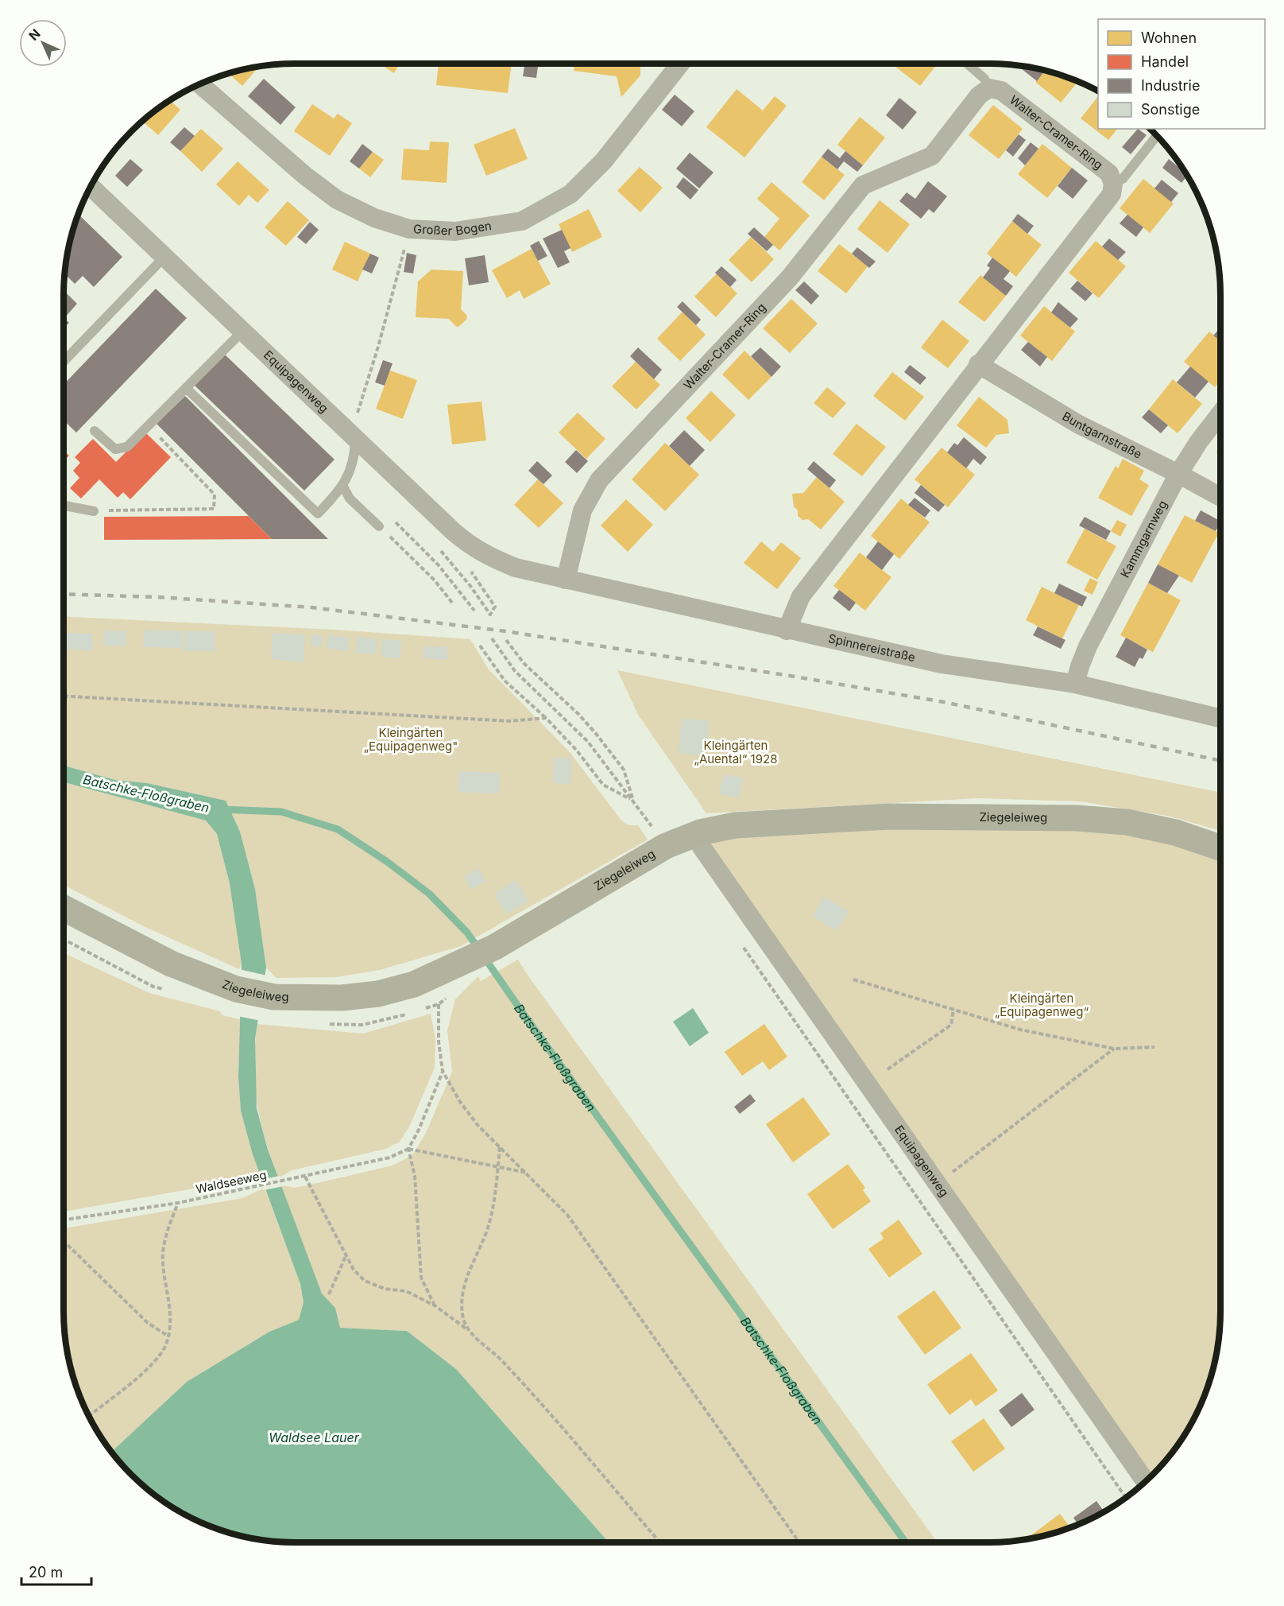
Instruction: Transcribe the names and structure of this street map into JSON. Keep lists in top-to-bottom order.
{
  "streets": {
    "main road": ["Ziegeleiweg"],
    "street": [
      "Walter-Cramer-Ring",
      "Großer Bogen",
      "Equipagenweg",
      "Buntgarnstraße",
      "Kammgarnweg",
      "Spinnereistraße"
    ],
    "path": ["Waldseeweg"]
  },
  "crossings": [
    ["Walter-Cramer-Ring", "Spinnereistraße"],
    ["Equipagenweg", "Spinnereistraße"],
    ["Equipagenweg", "Ziegeleiweg"],
    ["Buntgarnstraße", "Kammgarnweg"],
    ["Kammgarnweg", "Spinnereistraße"]
  ],
  "water": ["Batschke‐Floßgraben", "Waldsee Lauer"],
  "parks": ["Kleingärten „Equipagenweg\"", "Kleingärten „Auental“ 1928", "Kleingärten „Equipagenweg“"],
  "legend": [
    "Wohnen",
    "Handel",
    "Industrie",
    "Sonstige"
  ],
  "scale_bar": "20 m",
  "north": "top left"
}
